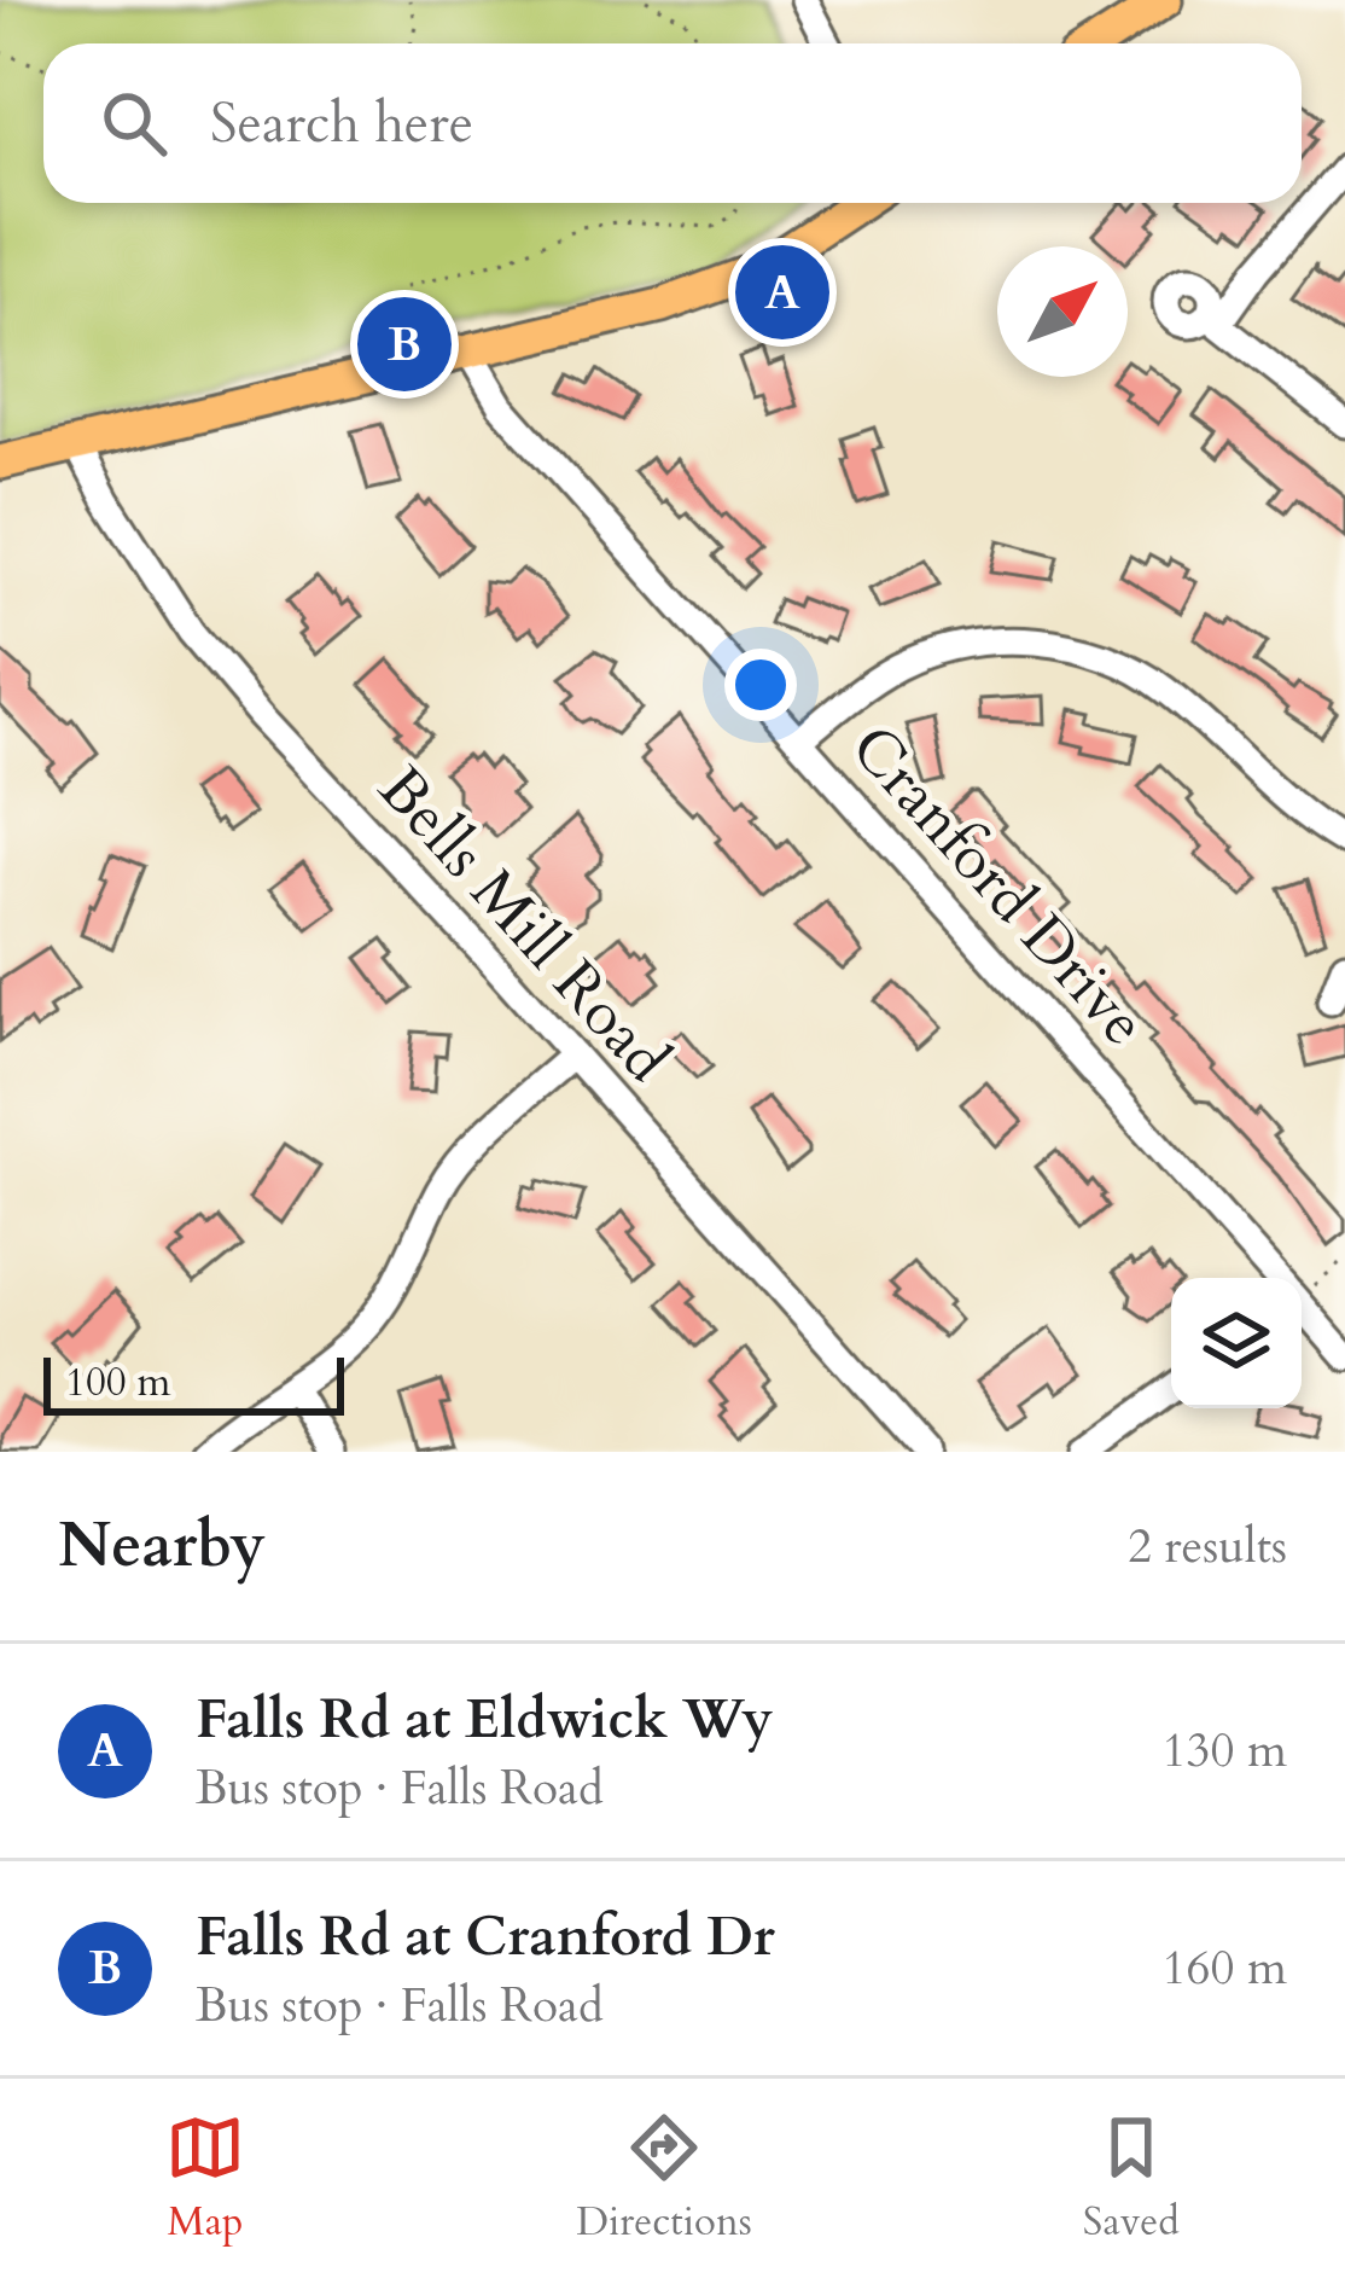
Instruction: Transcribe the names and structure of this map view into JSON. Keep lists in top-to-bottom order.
{
  "streets": {
    "street": ["Cranford Drive", "Bells Mill Road"]
  },
  "scale_bar": "100 m",
  "north": "top right",
  "page": {
    "search": "Search here",
    "pins": ["A", "B"],
    "scale": "100 m",
    "heading": ["Nearby", "2 results"],
    "list": [
      {
        "mark": "A",
        "name": "Falls Rd at Eldwick Wy",
        "note": "Bus stop · Falls Road",
        "value": "130 m"
      },
      {
        "mark": "B",
        "name": "Falls Rd at Cranford Dr",
        "note": "Bus stop · Falls Road",
        "value": "160 m"
      }
    ],
    "nav": ["Map", "Directions", "Saved"]
  }
}
